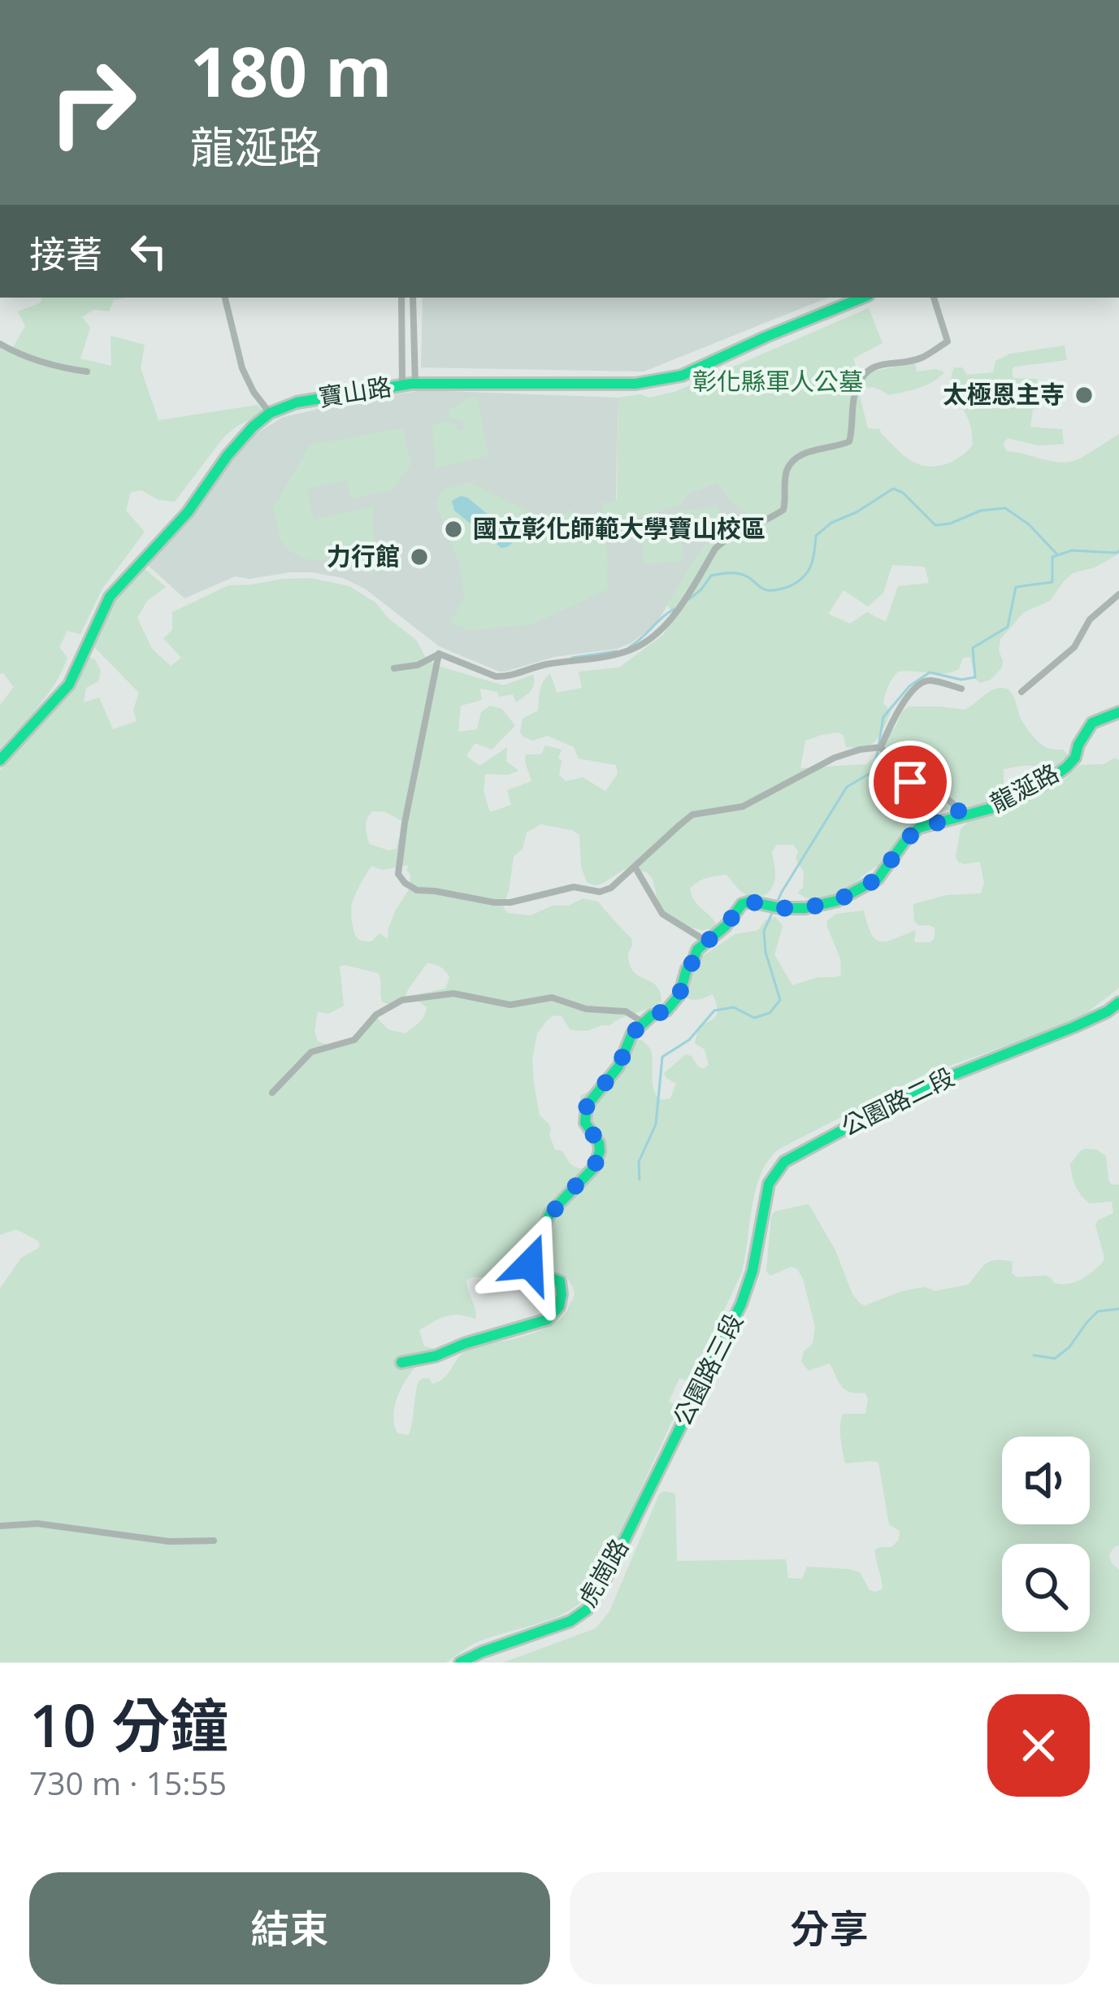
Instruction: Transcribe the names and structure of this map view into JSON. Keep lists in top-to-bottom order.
{
  "streets": {
    "street": [
      "寶山路",
      "龍涎路",
      "公園路二段",
      "公園路三段",
      "虎崗路"
    ]
  },
  "crossings": [
    ["公園路二段", "公園路三段"],
    ["公園路三段", "虎崗路"]
  ],
  "parks": ["彰化縣軍人公墓"],
  "places": ["太極恩主寺", "國立彰化師範大學寶山校區", "力行館"],
  "page": {
    "turn": ["180 m", "龍涎路"],
    "then": "接著",
    "heading": ["10 分鐘", "730 m · 15:55"],
    "buttons": ["結束", "分享"]
  }
}
